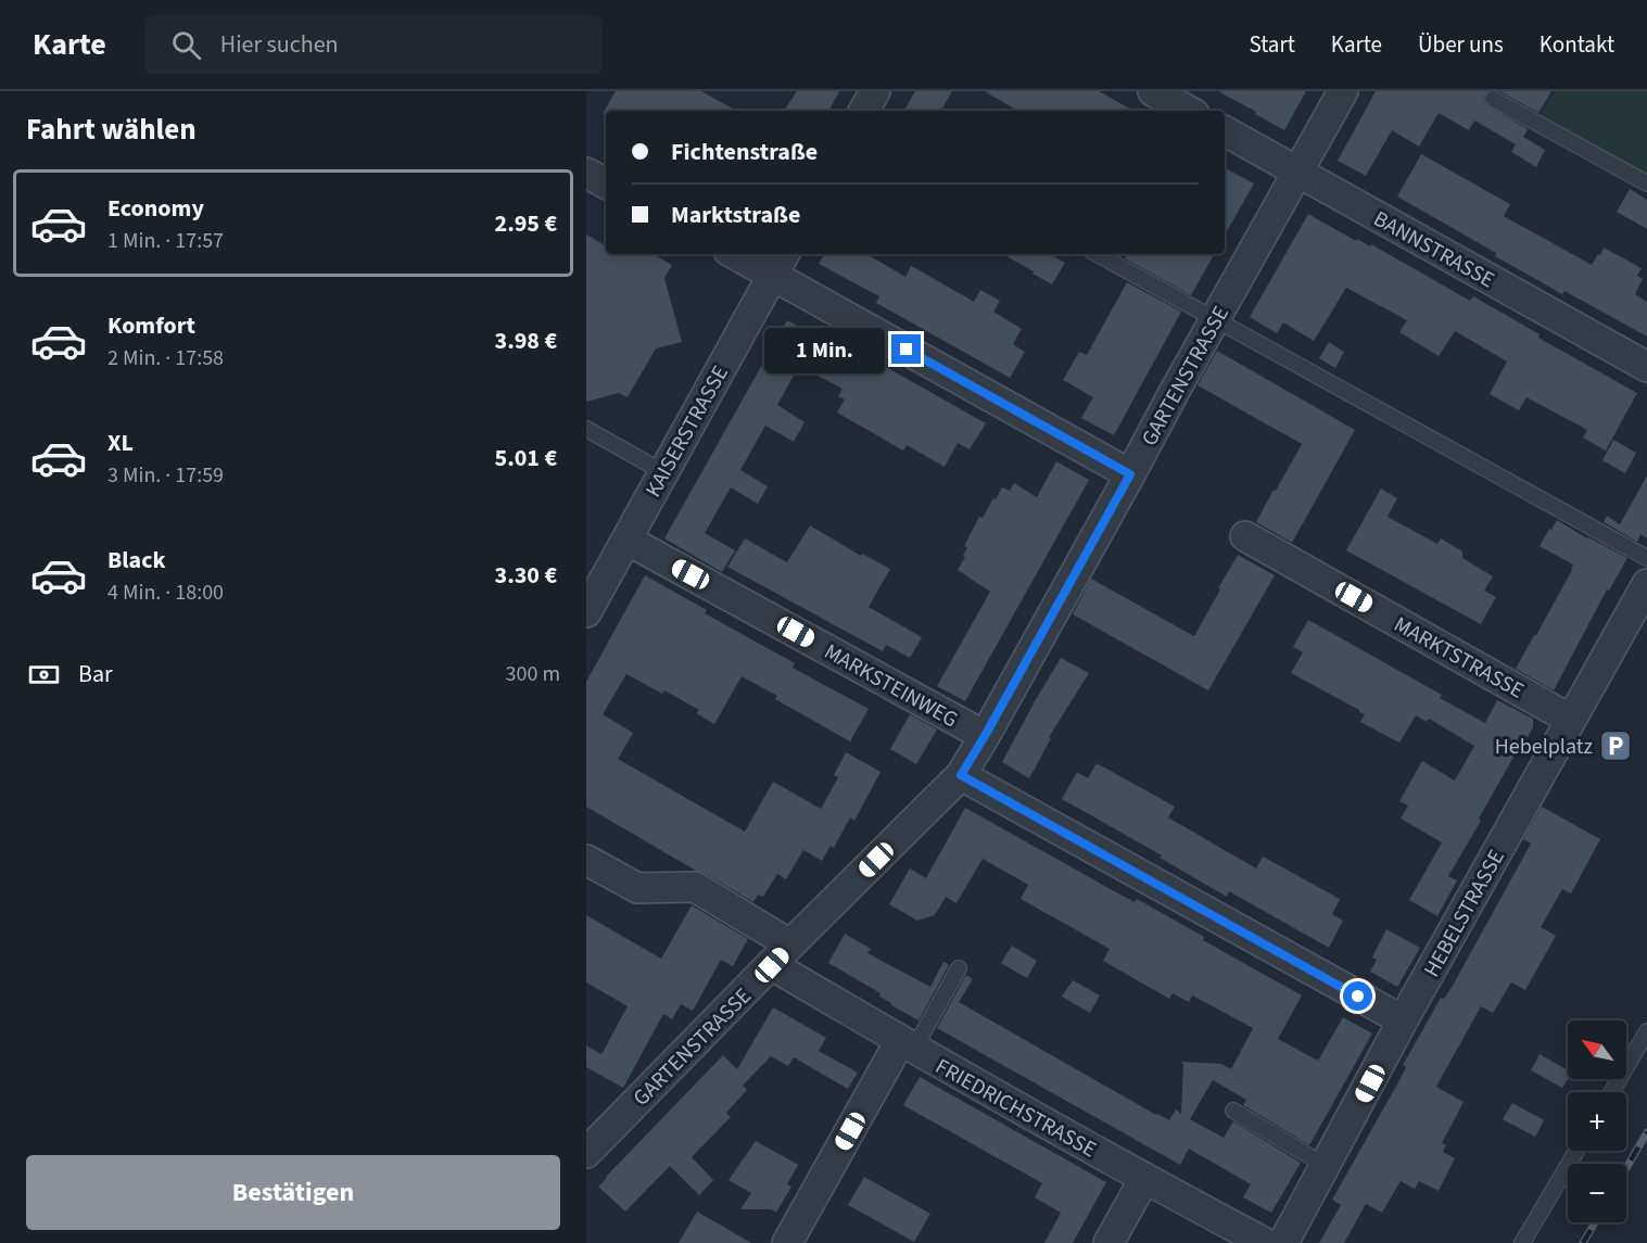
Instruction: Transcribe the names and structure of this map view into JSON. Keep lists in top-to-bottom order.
{
  "streets": {
    "street": [
      "BANNSTRASSE",
      "GARTENSTRASSE",
      "KAISERSTRASSE",
      "MARKTSTRASSE",
      "MARKSTEINWEG",
      "HEBELSTRASSE",
      "FRIEDRICHSTRASSE"
    ]
  },
  "crossings": [
    ["BANNSTRASSE", "GARTENSTRASSE"],
    ["GARTENSTRASSE", "MARKSTEINWEG"],
    ["GARTENSTRASSE", "FRIEDRICHSTRASSE"],
    ["KAISERSTRASSE", "MARKSTEINWEG"],
    ["MARKTSTRASSE", "HEBELSTRASSE"]
  ],
  "places": {
    "parking": ["Hebelplatz"]
  },
  "north": "top left",
  "page": {
    "header": "Karte",
    "search": "Hier suchen",
    "nav": [
      "Start",
      "Karte",
      "Über uns",
      "Kontakt"
    ],
    "heading": "Fahrt wählen",
    "banner": ["Fichtenstraße", "Marktstraße"],
    "list": [
      {
        "name": "Economy",
        "note": "1 Min. · 17:57",
        "value": "2.95 €"
      },
      {
        "name": "Komfort",
        "note": "2 Min. · 17:58",
        "value": "3.98 €"
      },
      {
        "name": "XL",
        "note": "3 Min. · 17:59",
        "value": "5.01 €"
      },
      {
        "name": "Black",
        "note": "4 Min. · 18:00",
        "value": "3.30 €"
      }
    ],
    "bubble": "1 Min.",
    "pay": ["Bar", "300 m"],
    "map_buttons": ["+", "−"],
    "buttons": "Bestätigen"
  }
}
